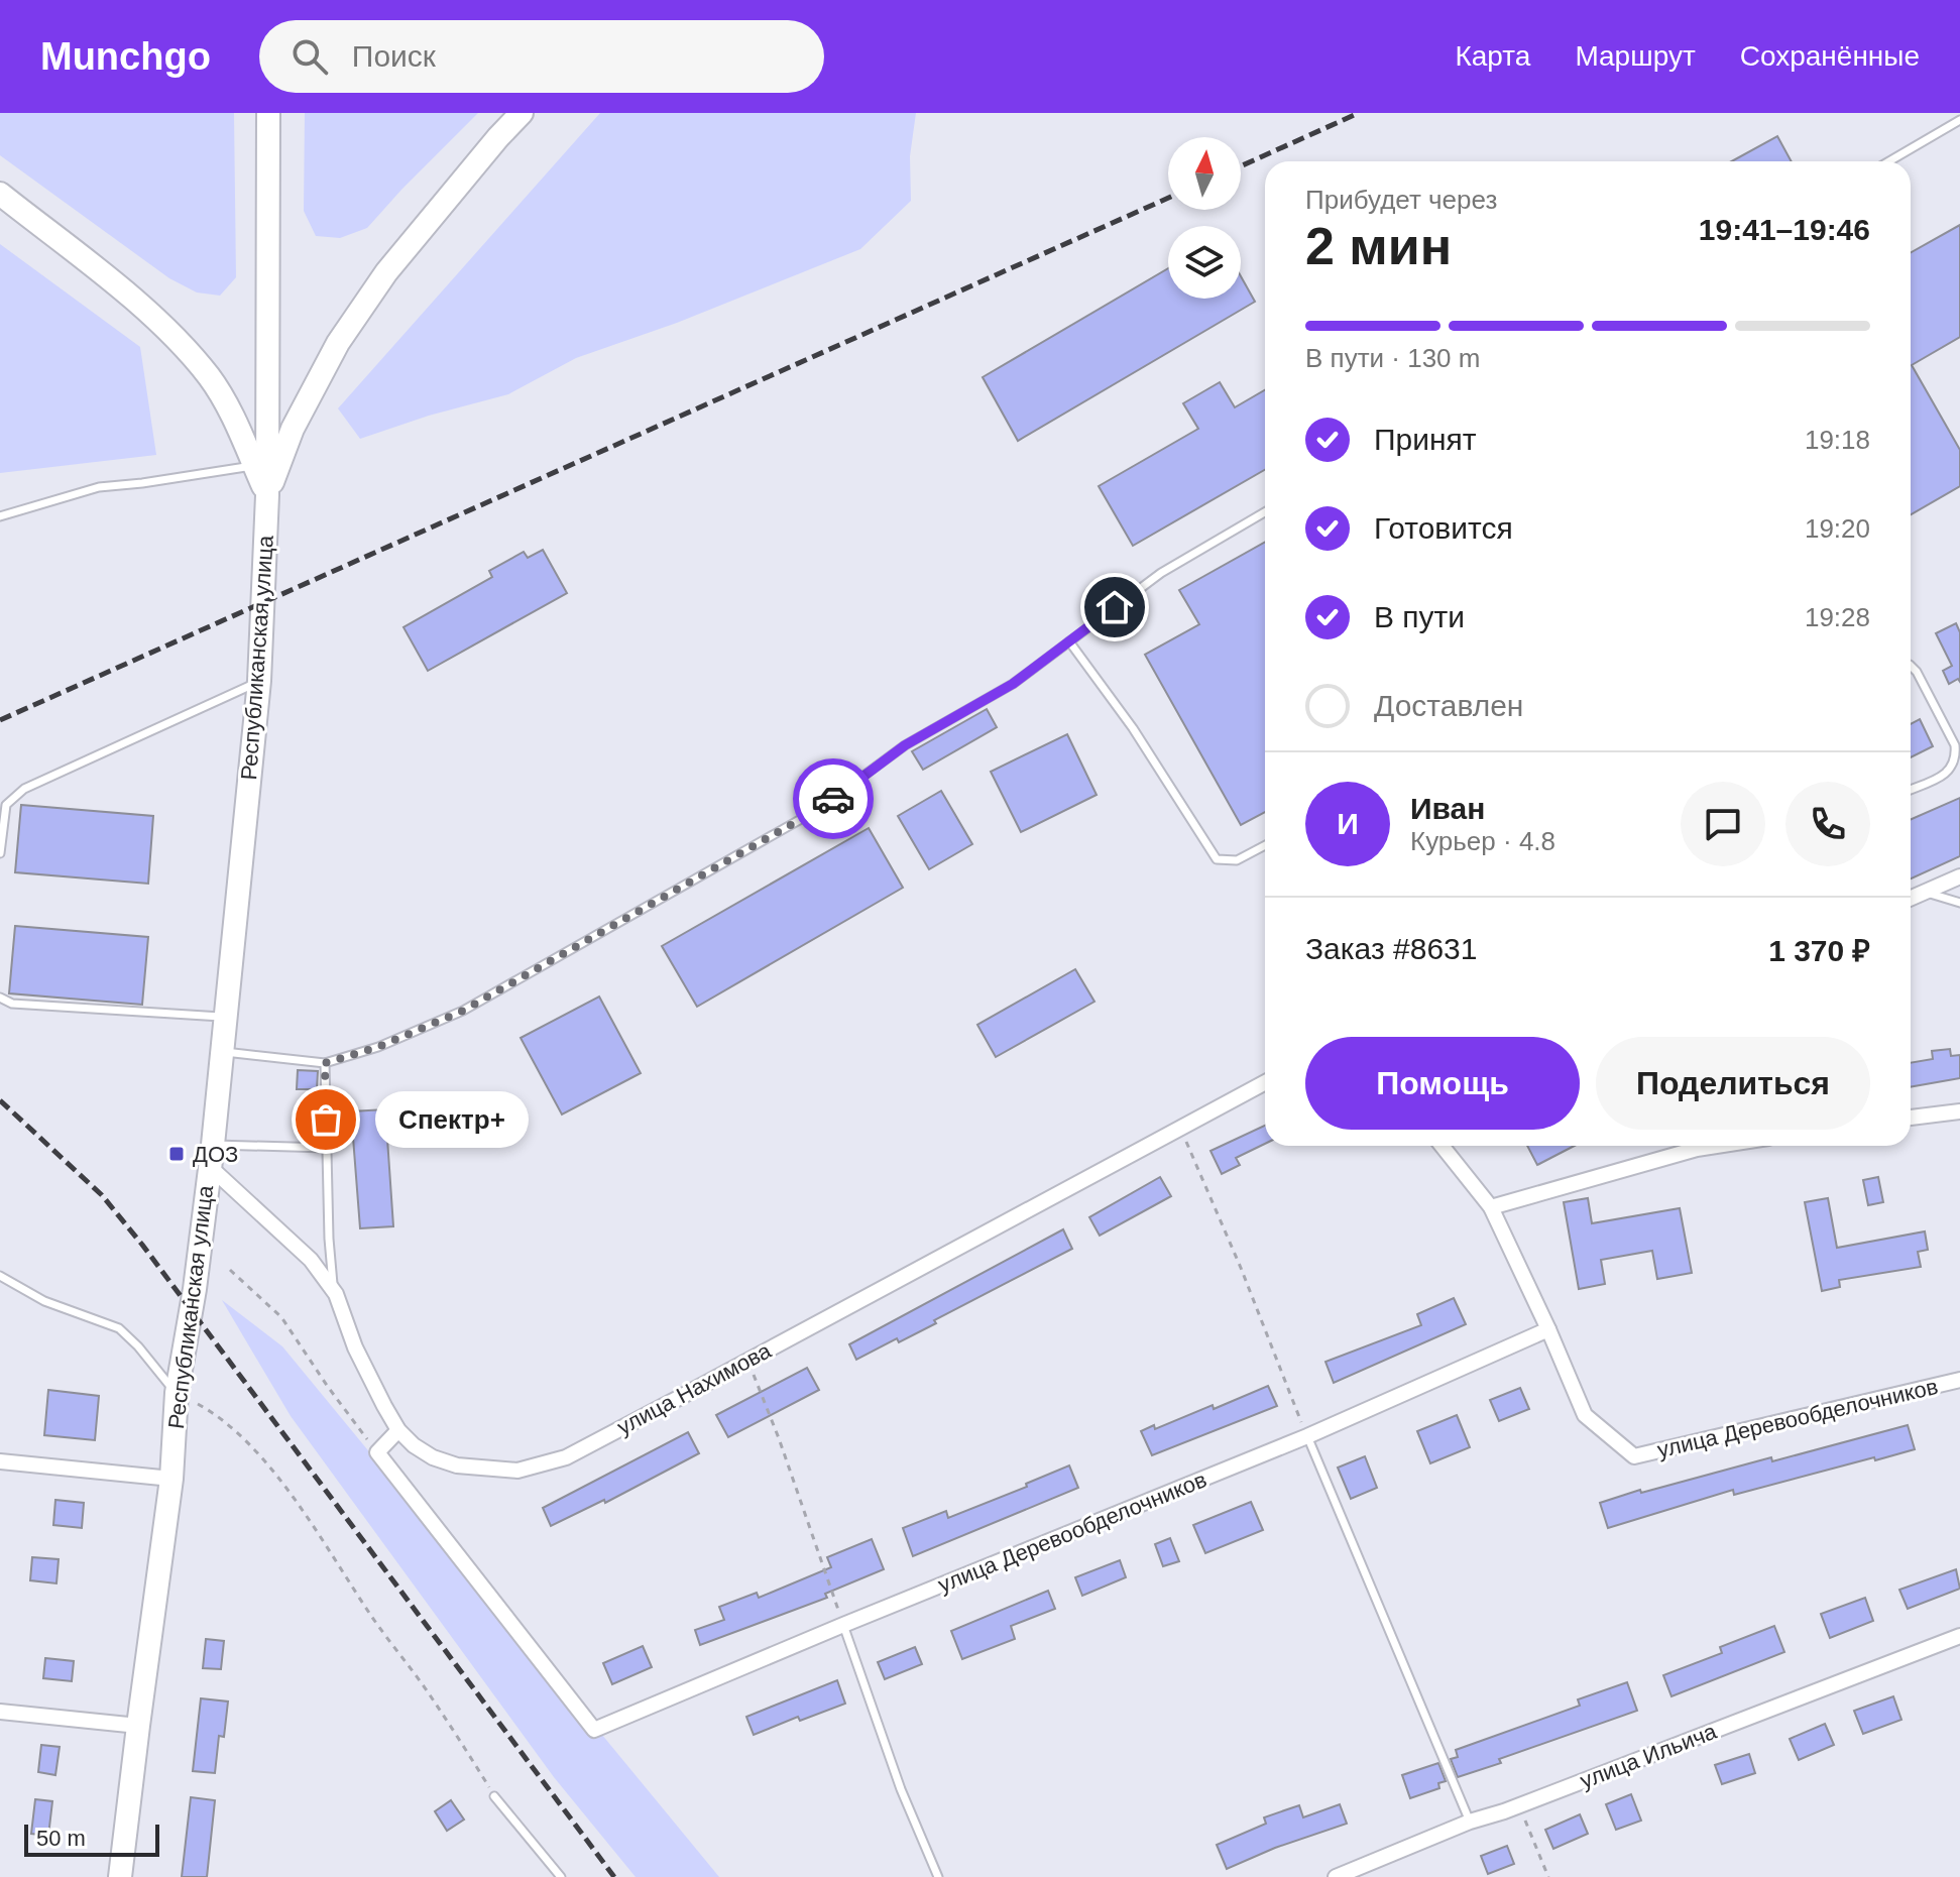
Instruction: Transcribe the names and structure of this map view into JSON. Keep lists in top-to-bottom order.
{
  "streets": {
    "main road": ["Республиканская улица"],
    "street": ["улица Нахимова", "улица Деревообделочников", "улица Ильича"]
  },
  "crossings": [
    ["Республиканская улица", "улица Нахимова"]
  ],
  "places": {
    "other": ["Спектр+"],
    "transit": ["ДОЗ"]
  },
  "scale_bar": "50 m",
  "north": "top",
  "page": {
    "header": "Munchgo",
    "search": "Поиск",
    "nav": ["Карта", "Маршрут", "Сохранённые"],
    "heading": ["2 мин", "Прибудет через", "19:41–19:46"],
    "panel": [
      "Иван",
      "Курьер · 4.8",
      "Заказ #8631",
      "1 370 ₽"
    ],
    "bar": "В пути · 130 m",
    "list": [
      ["Принят", "19:18"],
      ["Готовится", "19:20"],
      ["В пути", "19:28"],
      "Доставлен"
    ],
    "round": "И",
    "buttons": ["Помощь", "Поделиться"],
    "bubble": "Спектр+",
    "scale": "50 m"
  }
}
